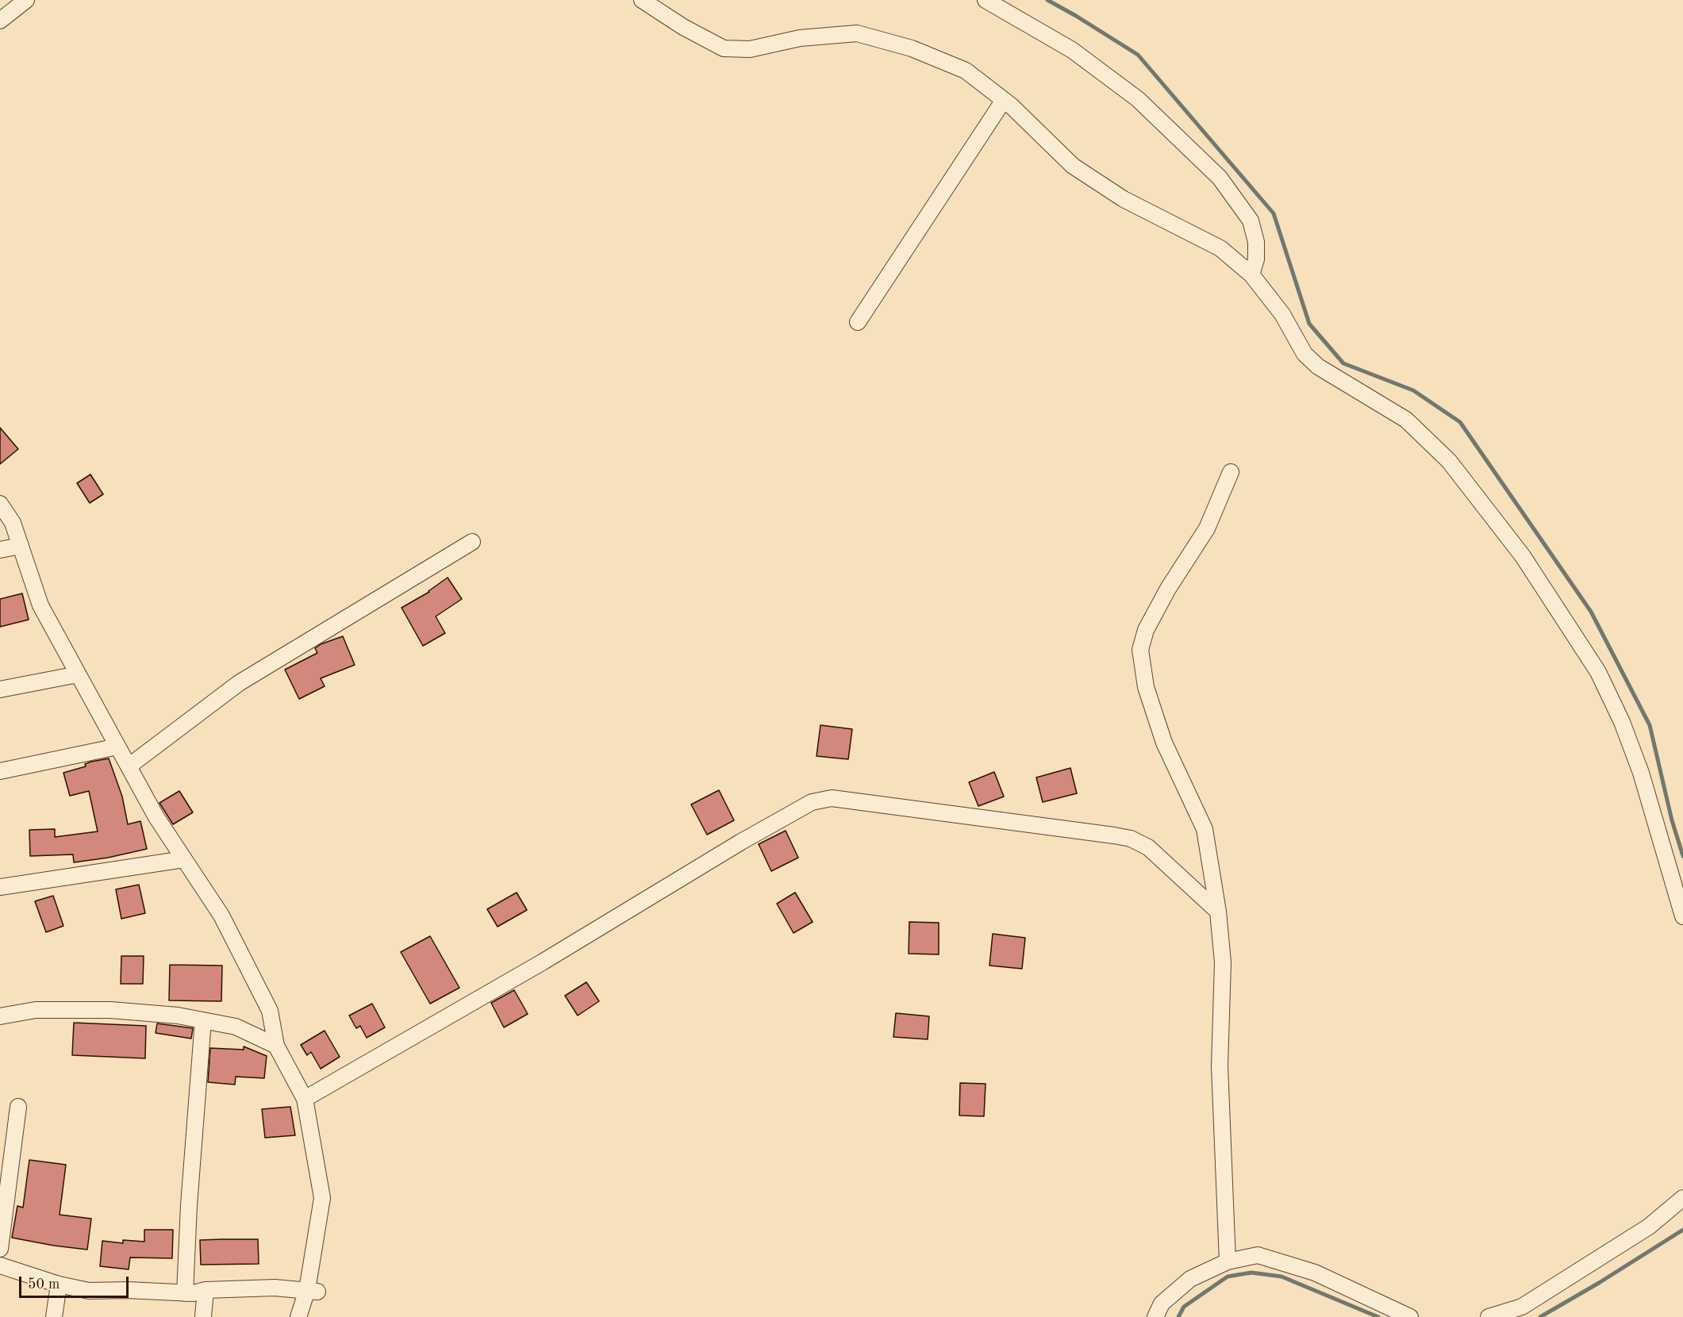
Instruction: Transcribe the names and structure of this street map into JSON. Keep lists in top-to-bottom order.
{
  "scale_bar": "50 m"
}
